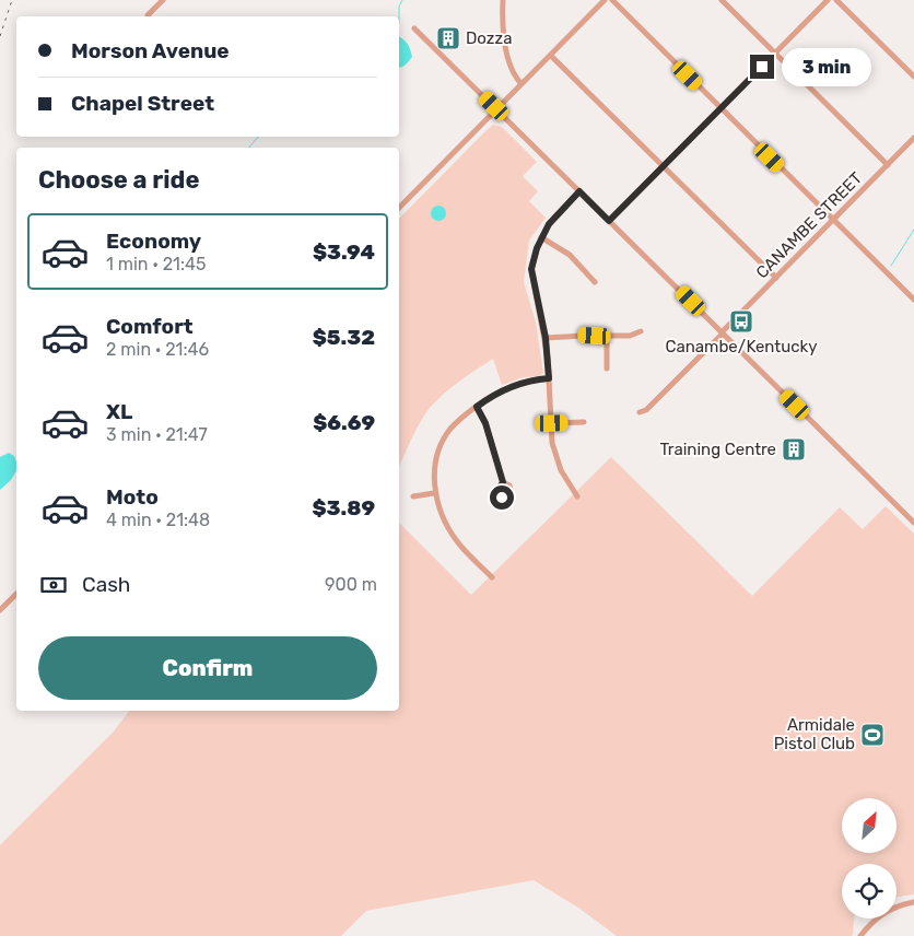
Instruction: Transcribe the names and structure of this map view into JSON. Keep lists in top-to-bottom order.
{
  "streets": {
    "street": ["CANAMBE STREET"]
  },
  "places": {
    "building": ["Dozza", "Training Centre"],
    "bus stop": ["Canambe/Kentucky"],
    "sports": ["Armidale Pistol Club"]
  },
  "north": "top right",
  "page": {
    "banner": ["Morson Avenue", "Chapel Street"],
    "bubble": "3 min",
    "heading": "Choose a ride",
    "list": [
      {
        "name": "Economy",
        "note": "1 min · 21:45",
        "value": "$3.94"
      },
      {
        "name": "Comfort",
        "note": "2 min · 21:46",
        "value": "$5.32"
      },
      {
        "name": "XL",
        "note": "3 min · 21:47",
        "value": "$6.69"
      },
      {
        "name": "Moto",
        "note": "4 min · 21:48",
        "value": "$3.89"
      }
    ],
    "pay": ["Cash", "900 m"],
    "buttons": "Confirm"
  }
}
